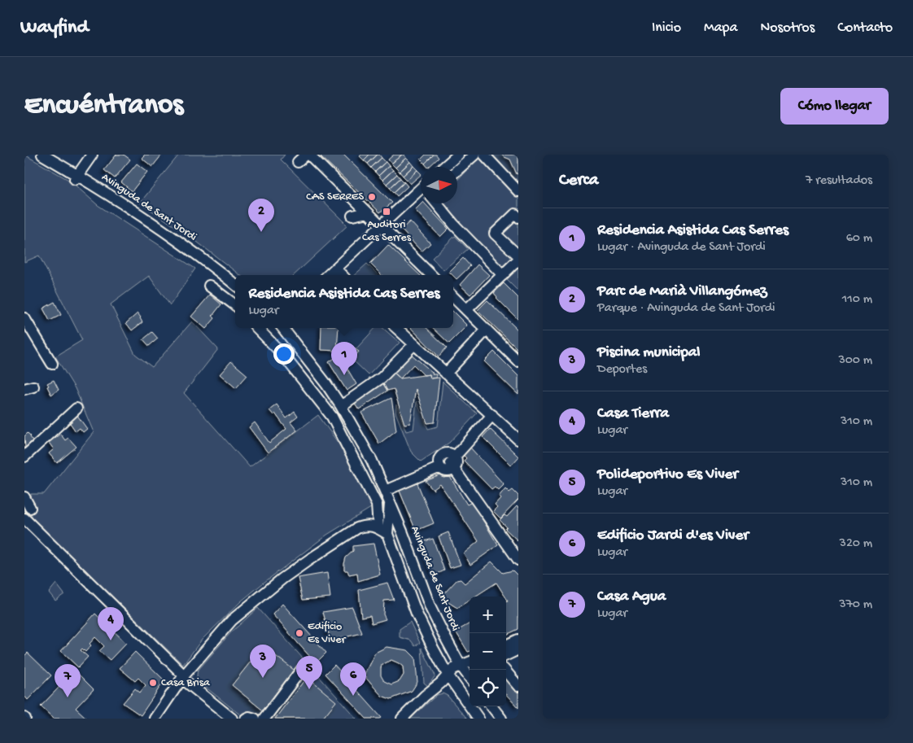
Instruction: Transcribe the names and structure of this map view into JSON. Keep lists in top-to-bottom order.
{
  "streets": {
    "street": ["Avinguda de Sant Jordi"]
  },
  "places": {
    "other": ["CAS SERRES", "Edificio Es Viver", "Casa Brisa"],
    "transit": ["Auditori Cas Serres"]
  },
  "north": "right",
  "page": {
    "header": "Wayfind",
    "nav": [
      "Inicio",
      "Mapa",
      "Nosotros",
      "Contacto"
    ],
    "buttons": "Cómo llegar",
    "title": "Encuéntranos",
    "heading": ["Cerca", "7 resultados"],
    "pins": [
      "2",
      "1",
      "4",
      "3",
      "5",
      "6",
      "7"
    ],
    "list": [
      {
        "mark": "1",
        "name": "Residencia Asistida Cas Serres",
        "note": "Lugar · Avinguda de Sant Jordi",
        "value": "60 m"
      },
      {
        "mark": "2",
        "name": "Parc de Marià Villangómez",
        "note": "Parque · Avinguda de Sant Jordi",
        "value": "110 m"
      },
      {
        "mark": "3",
        "name": "Piscina municipal",
        "note": "Deportes",
        "value": "300 m"
      },
      {
        "mark": "4",
        "name": "Casa Tierra",
        "note": "Lugar",
        "value": "310 m"
      },
      {
        "mark": "5",
        "name": "Polideportivo Es Viver",
        "note": "Lugar",
        "value": "310 m"
      },
      {
        "mark": "6",
        "name": "Edificio Jardi d'es Viver",
        "note": "Lugar",
        "value": "320 m"
      },
      {
        "mark": "7",
        "name": "Casa Agua",
        "note": "Lugar",
        "value": "370 m"
      }
    ],
    "popup": ["Residencia Asistida Cas Serres", "Lugar"],
    "map_buttons": ["+", "−"]
  }
}
